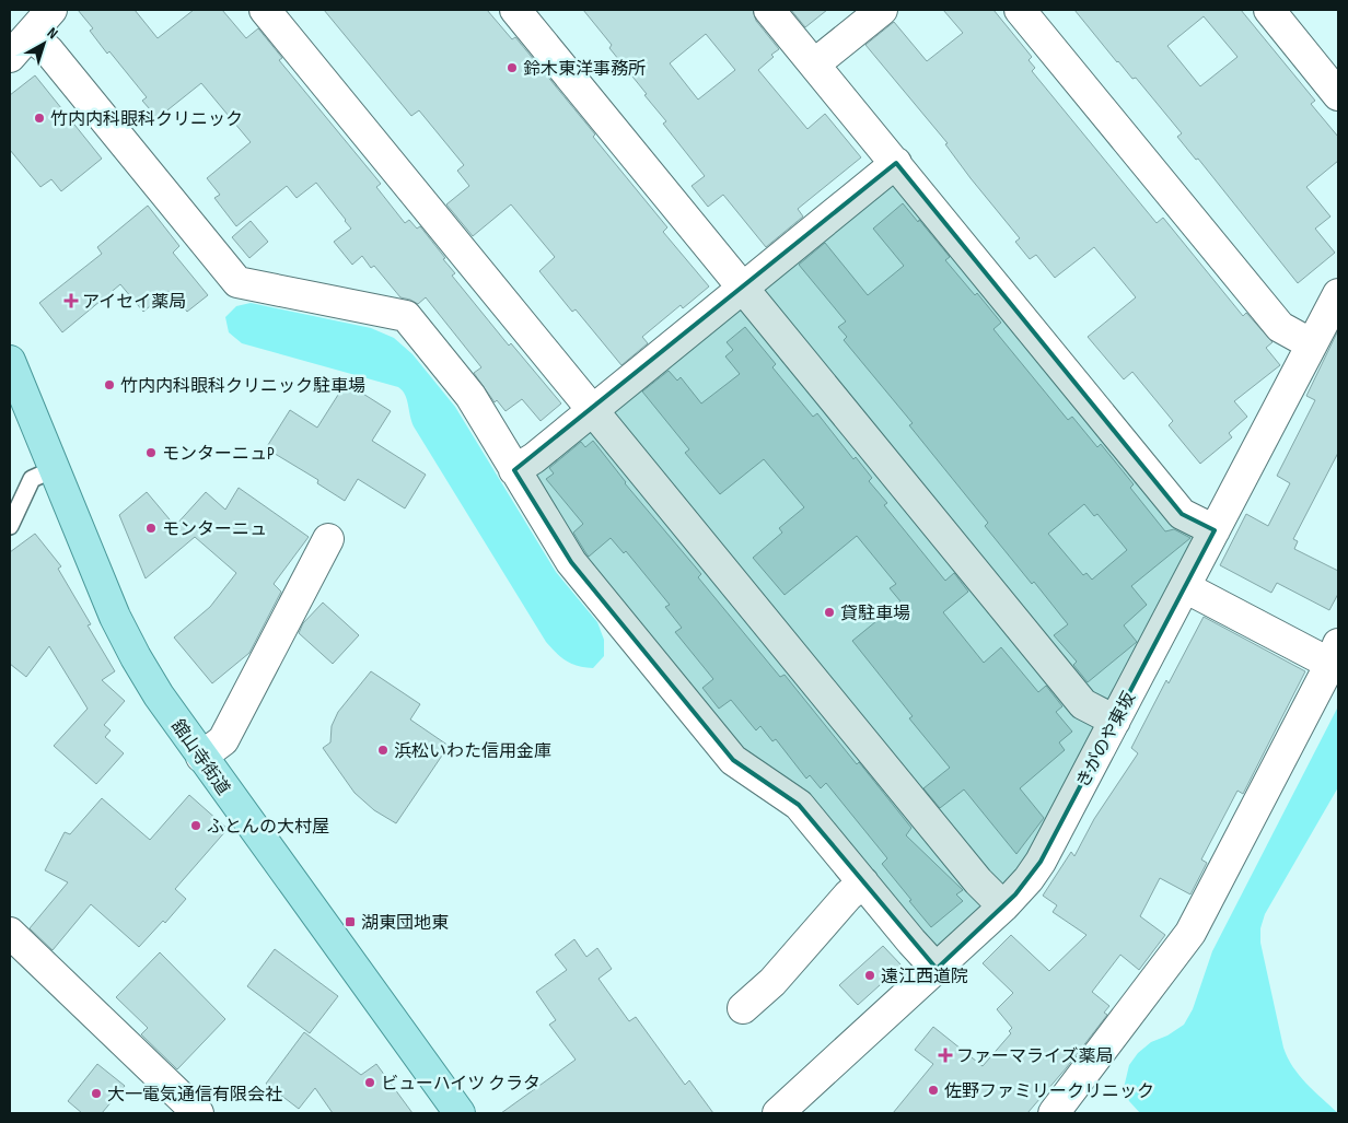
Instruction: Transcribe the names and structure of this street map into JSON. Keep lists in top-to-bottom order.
{
  "streets": {
    "main road": ["舘山寺街道"],
    "street": ["きがのや東坂"]
  },
  "places": {
    "other": [
      "鈴木東洋事務所",
      "竹内内科眼科クリニック",
      "竹内内科眼科クリニック駐車場",
      "モンターニュP",
      "モンターニュ",
      "貸駐車場",
      "浜松いわた信用金庫",
      "ふとんの大村屋",
      "遠江西道院",
      "ビューハイツ クラタ",
      "佐野ファミリークリニック",
      "大一電気通信有限会社"
    ],
    "health": ["アイセイ薬局", "ファーマライズ薬局"],
    "transit": ["湖東団地東"]
  },
  "north": "top right"
}
